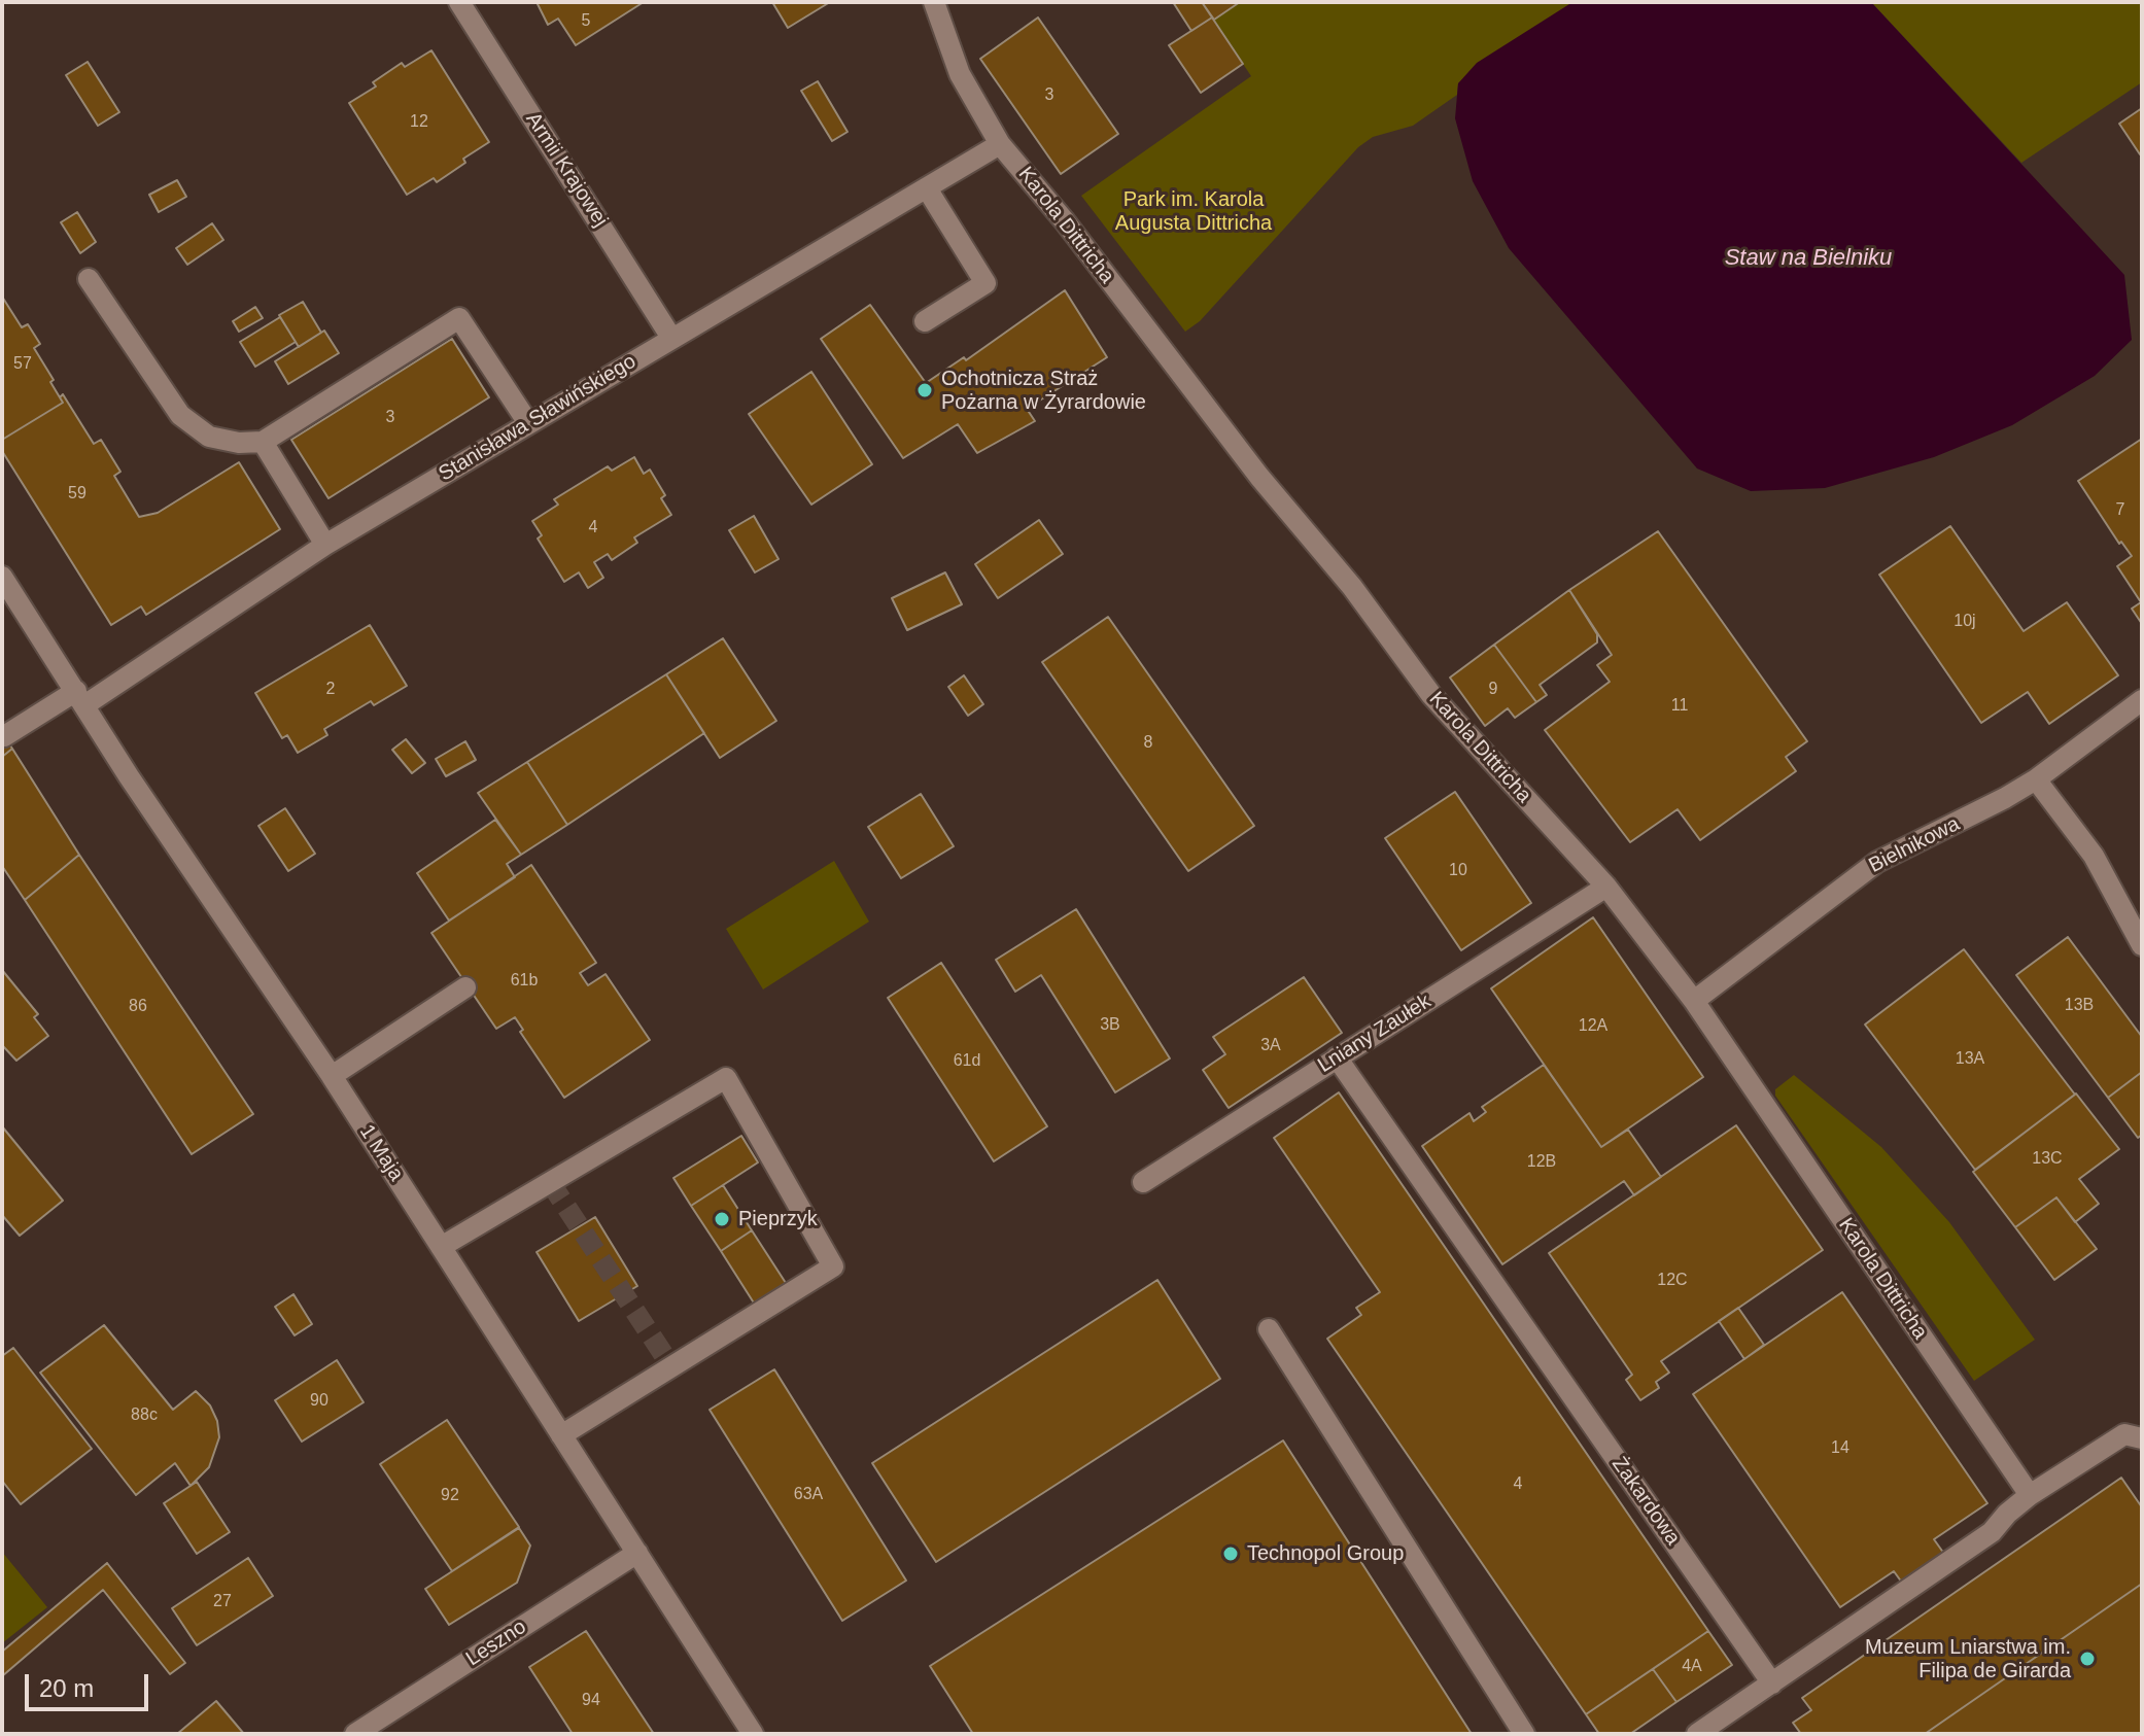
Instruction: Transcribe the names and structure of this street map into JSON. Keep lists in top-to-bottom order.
{
  "streets": {
    "street": [
      "Armii Krajowej",
      "Karola Dittricha",
      "Stanisława Sławińskiego",
      "Bielnikowa",
      "Lniany Zaułek",
      "1 Maja",
      "Żakardowa",
      "Leszno"
    ]
  },
  "crossings": [
    ["Armii Krajowej", "Stanisława Sławińskiego"],
    ["Karola Dittricha", "Stanisława Sławińskiego"],
    ["Karola Dittricha", "Bielnikowa"],
    ["Karola Dittricha", "Lniany Zaułek"],
    ["Stanisława Sławińskiego", "1 Maja"],
    ["Lniany Zaułek", "Żakardowa"],
    ["1 Maja", "Leszno"]
  ],
  "water": ["Staw na Bielniku"],
  "parks": ["Park im. Karola Augusta Dittricha"],
  "places": [
    "Ochotnicza Straż Pożarna w Żyrardowie",
    "Pieprzyk",
    "Technopol Group",
    "Muzeum Lniarstwa im. Filipa de Girarda"
  ],
  "house_numbers": [
    "5",
    "3",
    "12",
    "57",
    "3",
    "59",
    "7",
    "4",
    "10j",
    "2",
    "9",
    "11",
    "8",
    "10",
    "61b",
    "13B",
    "86",
    "3B",
    "12A",
    "3A",
    "13A",
    "61d",
    "13C",
    "12B",
    "12C",
    "90",
    "88c",
    "14",
    "4",
    "63A",
    "92",
    "27",
    "4A",
    "94"
  ],
  "scale_bar": "20 m"
}
